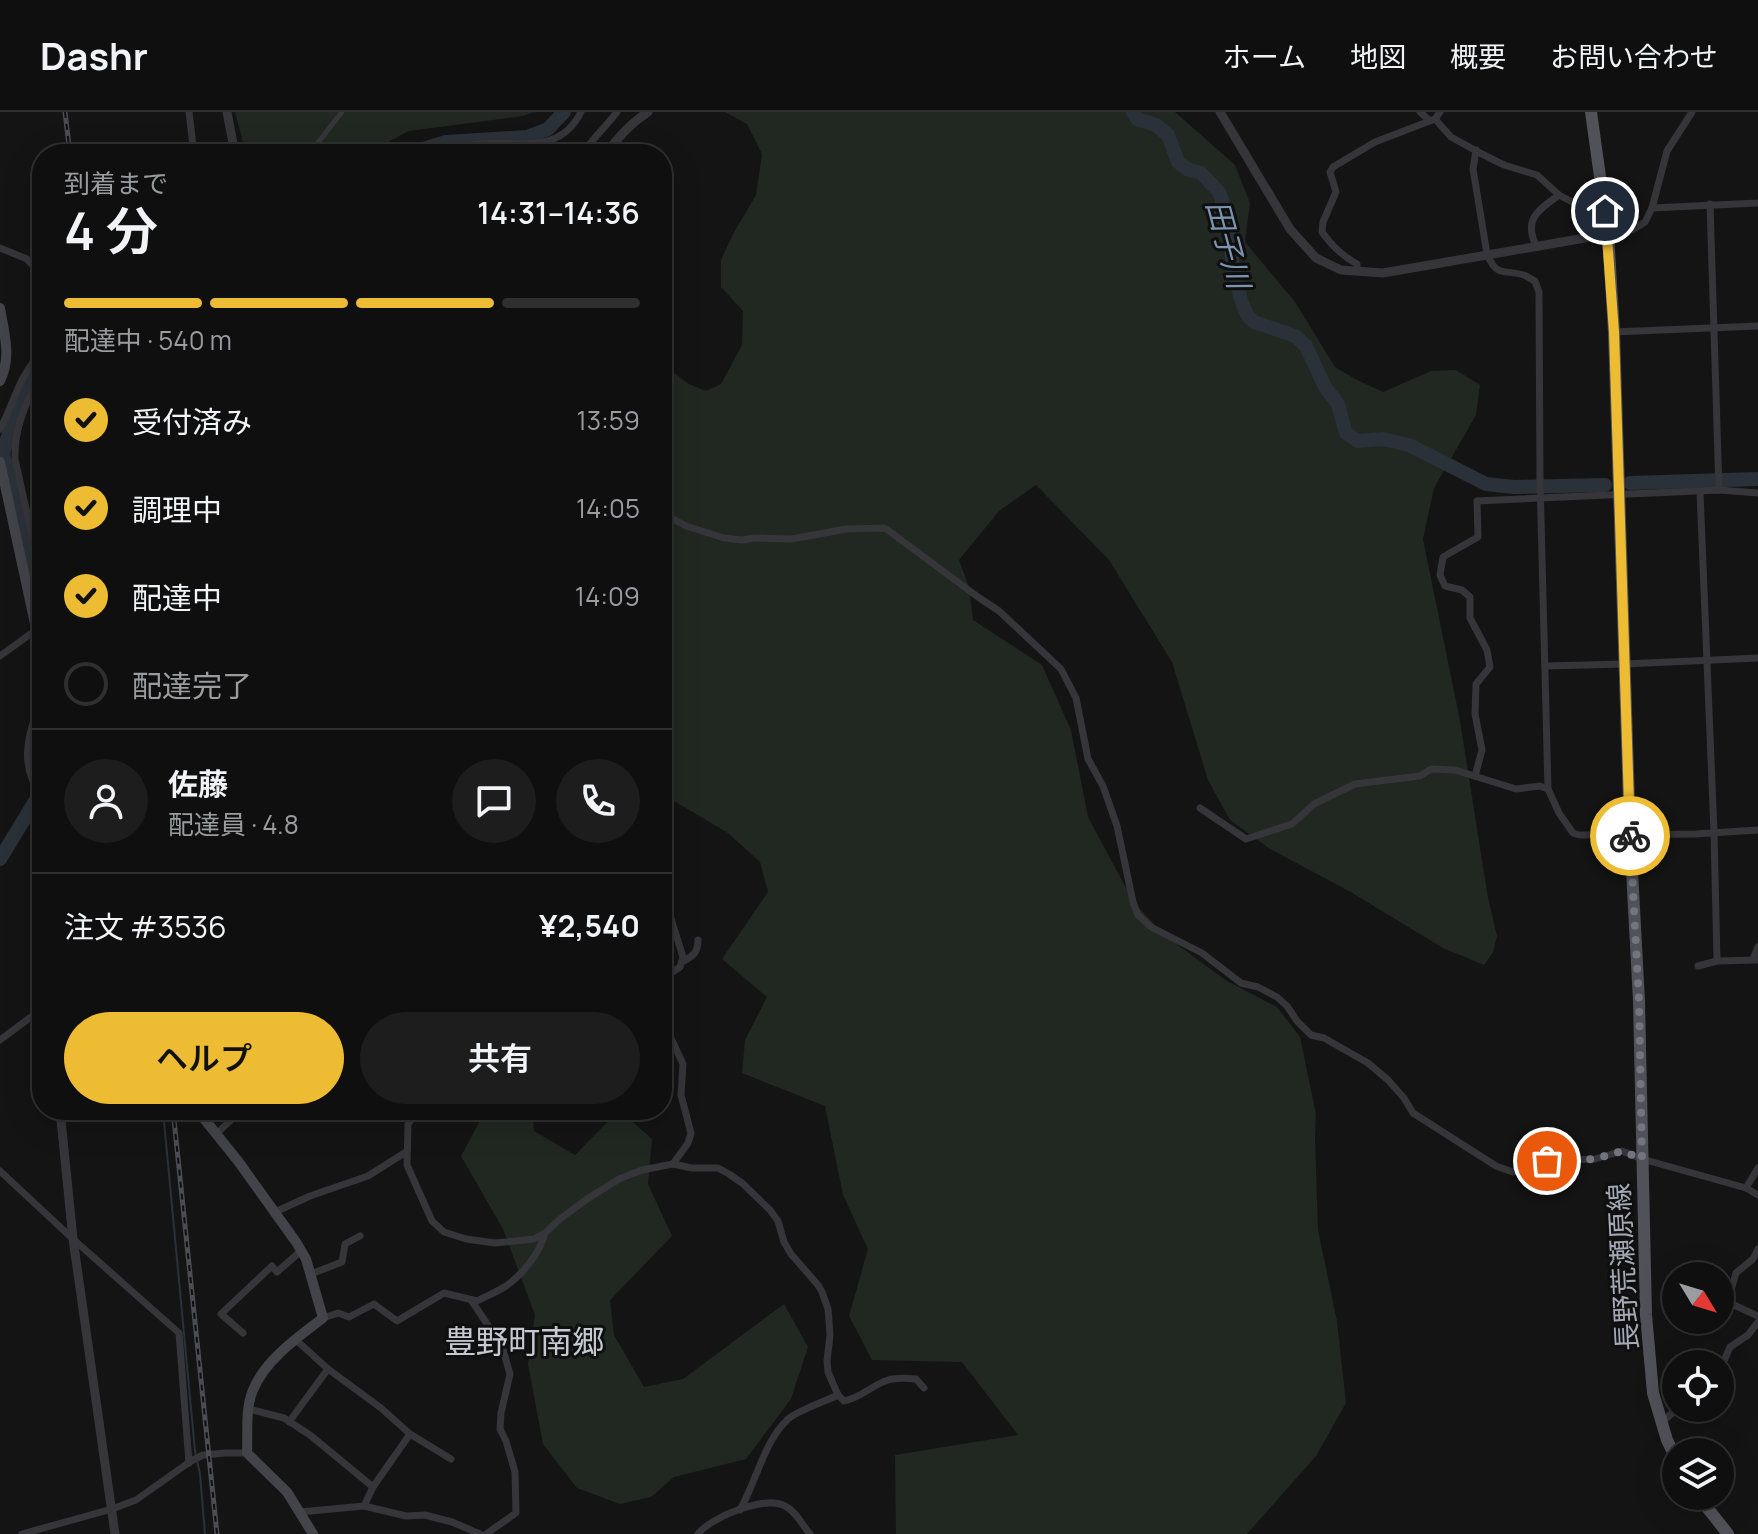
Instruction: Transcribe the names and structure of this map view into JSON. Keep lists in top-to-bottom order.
{
  "streets": {
    "main road": ["長野荒瀬原線"]
  },
  "districts": ["豊野町南郷"],
  "water": ["田子川"],
  "north": "bottom right",
  "page": {
    "header": "Dashr",
    "nav": [
      "ホーム",
      "地図",
      "概要",
      "お問い合わせ"
    ],
    "heading": ["4 分", "到着まで", "14:31–14:36"],
    "panel": [
      "佐藤",
      "配達員 · 4.8",
      "注文 #3536",
      "¥2,540"
    ],
    "bar": "配達中 · 540 m",
    "list": [
      ["受付済み", "13:59"],
      ["調理中", "14:05"],
      ["配達中", "14:09"],
      "配達完了"
    ],
    "buttons": ["ヘルプ", "共有"]
  }
}
